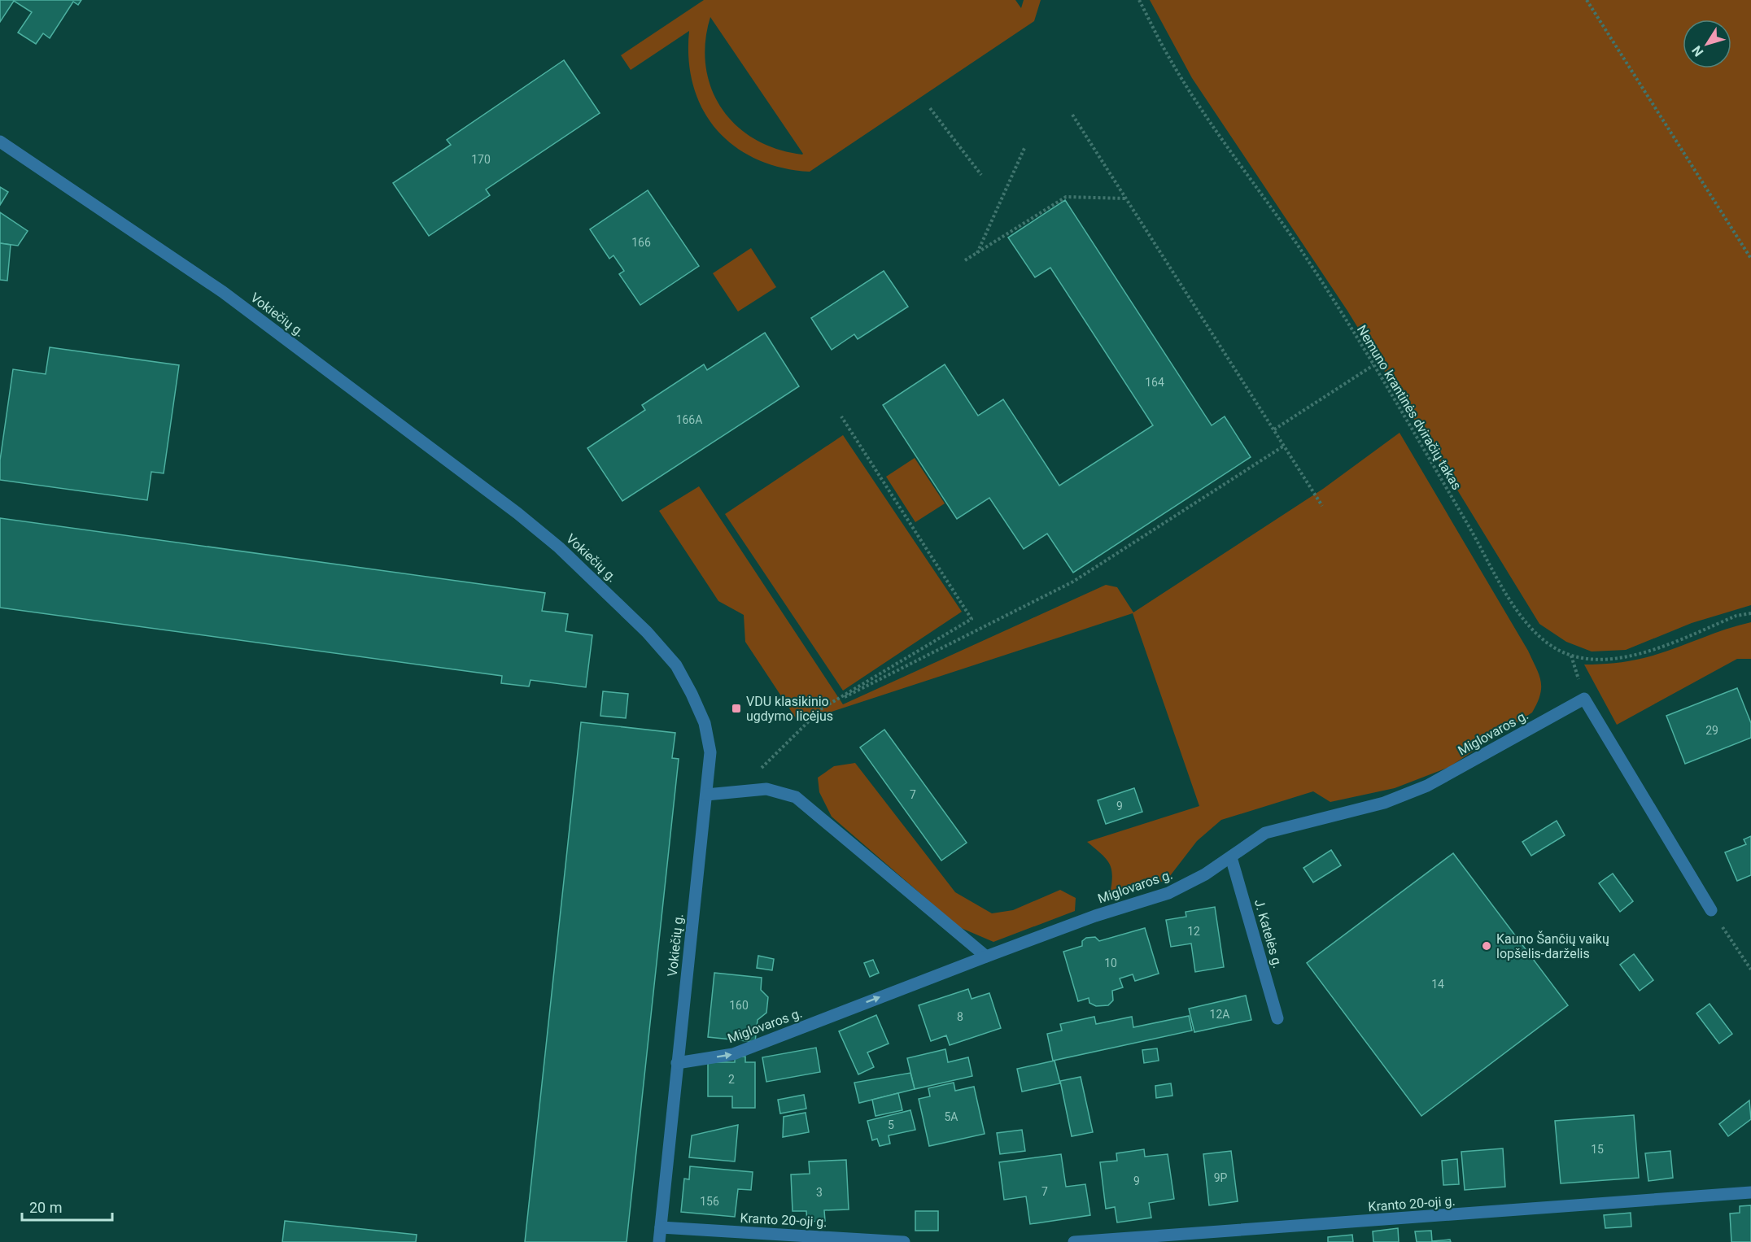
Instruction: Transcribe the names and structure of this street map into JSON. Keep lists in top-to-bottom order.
{
  "streets": {
    "street": [
      "Vokiečių g.",
      "Miglovaros g.",
      "J. Katelės g.",
      "Kranto 20-oji g."
    ],
    "path": ["Nemuno krantinės dviračių takas"]
  },
  "crossings": [
    ["Vokiečių g.", "Miglovaros g."],
    ["Vokiečių g.", "Kranto 20-oji g."],
    ["Miglovaros g.", "J. Katelės g."]
  ],
  "places": {
    "transit": ["VDU klasikinio ugdymo licėjus"],
    "other": ["Kauno Šančių vaikų lopšelis-darželis"]
  },
  "house_numbers": [
    "170",
    "166",
    "164",
    "166A",
    "29",
    "7",
    "9",
    "12",
    "10",
    "14",
    "160",
    "12A",
    "8",
    "2",
    "5A",
    "5",
    "15",
    "9P",
    "9",
    "7",
    "3",
    "156"
  ],
  "scale_bar": "20 m",
  "north": "bottom left"
}
